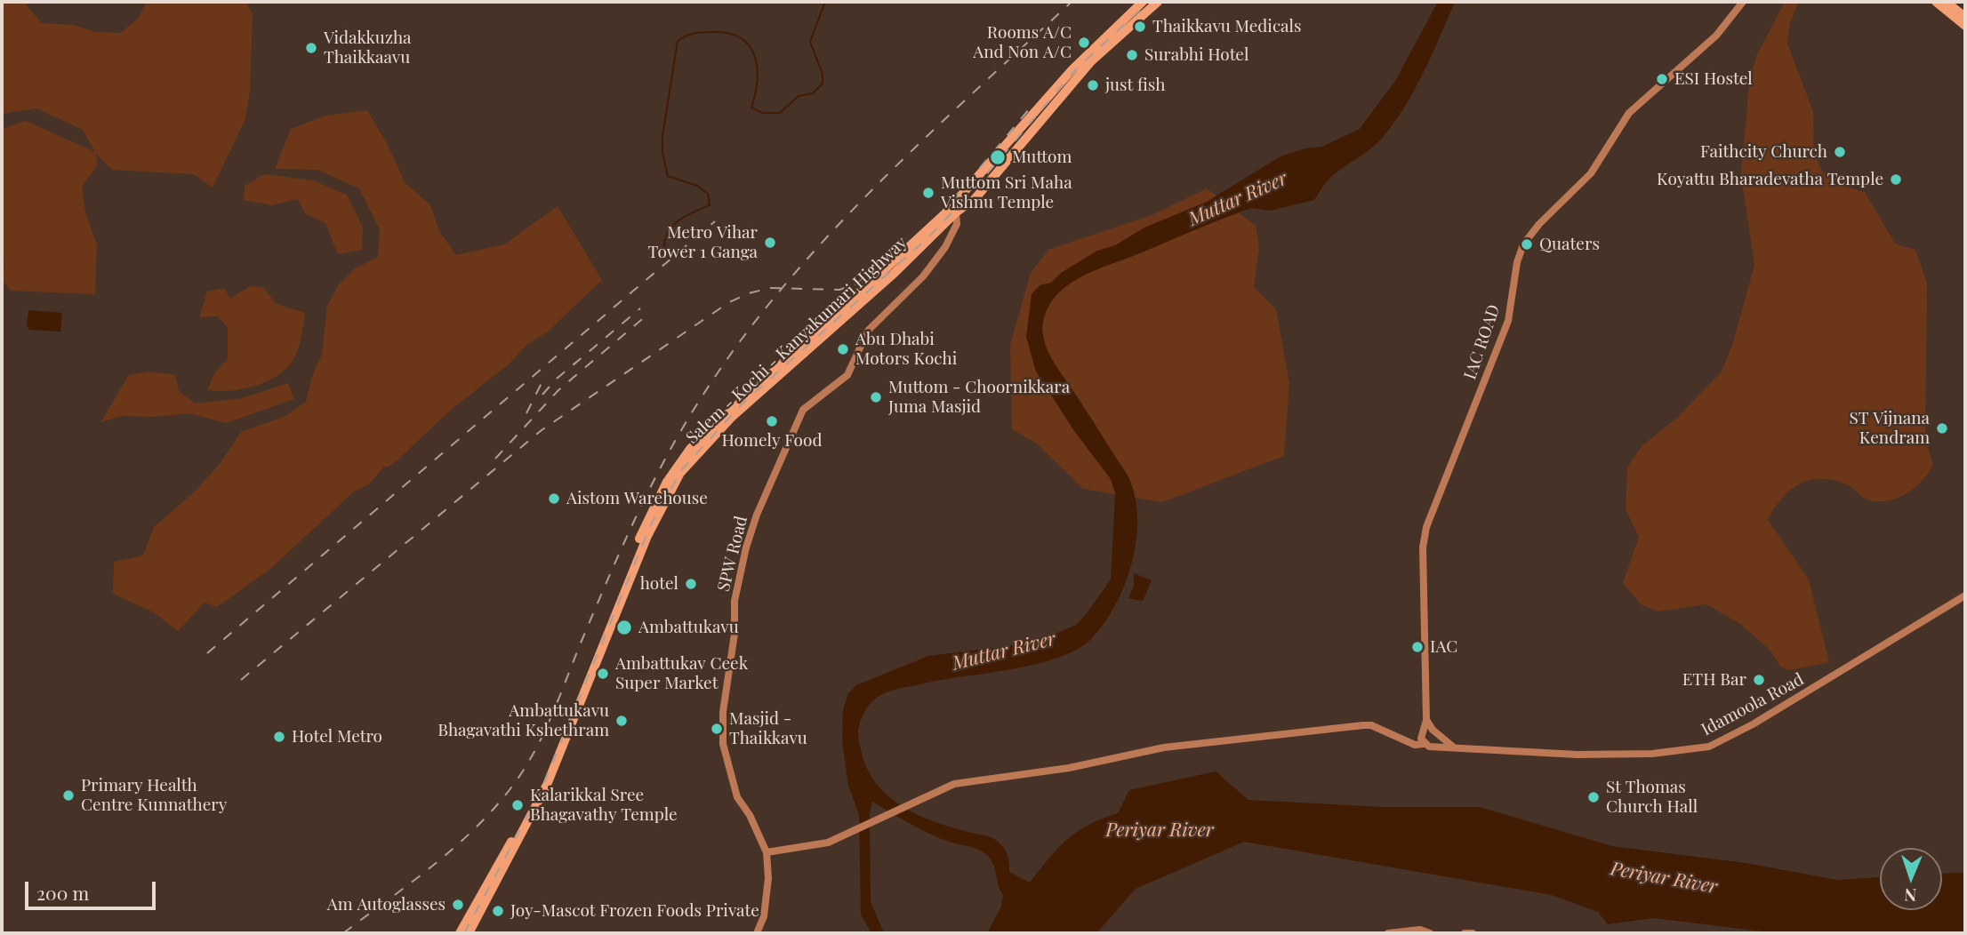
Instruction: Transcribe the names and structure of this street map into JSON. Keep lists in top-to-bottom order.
{
  "streets": {
    "highway": ["Salem - Kochi - Kanyakumari Highway"],
    "main road": ["IAC ROAD", "SPW Road", "Idamoola Road"]
  },
  "crossings": [
    ["Salem - Kochi - Kanyakumari Highway", "SPW Road"],
    ["IAC ROAD", "Idamoola Road"]
  ],
  "water": ["Muttar River", "Periyar River"],
  "places": [
    "Thaikkavu Medicals",
    "Rooms A/C And Non A/C",
    "Vidakkuzha Thaikkaavu",
    "Surabhi Hotel",
    "ESI Hostel",
    "just fish",
    "Faithcity Church",
    "Muttom",
    "Koyattu Bharadevatha Temple",
    "Muttom Sri Maha Vishnu Temple",
    "Metro Vihar Tower 1 Ganga",
    "Quaters",
    "Abu Dhabi Motors Kochi",
    "Muttom - Choornikkara Juma Masjid",
    "Homely Food",
    "ST Vijnana Kendram",
    "Aistom Warehouse",
    "hotel",
    "Ambattukavu",
    "IAC",
    "Ambattukav Ceek Super Market",
    "ETH Bar",
    "Ambattukavu Bhagavathi Kshethram",
    "Masjid - Thaikkavu",
    "Hotel Metro",
    "Primary Health Centre Kunnathery",
    "St Thomas Church Hall",
    "Kalarikkal Sree Bhagavathy Temple",
    "Am Autoglasses",
    "Joy-Mascot Frozen Foods Private"
  ],
  "scale_bar": "200 m",
  "north": "bottom"
}
